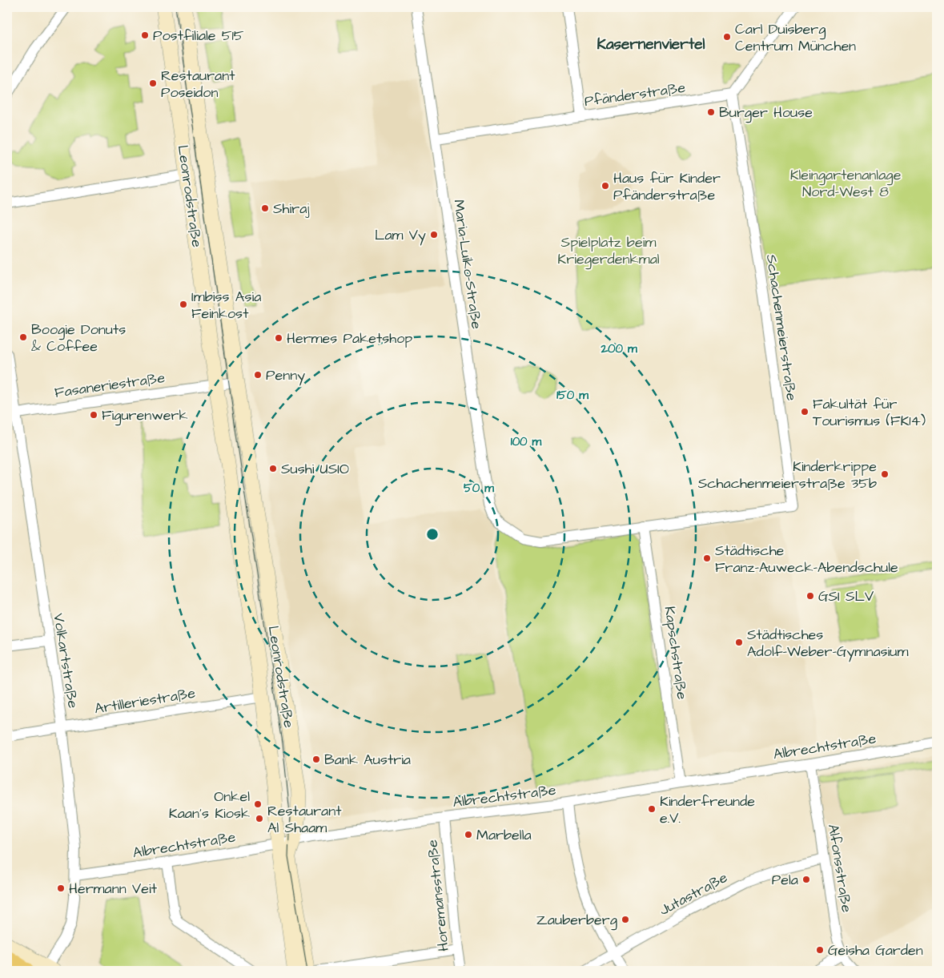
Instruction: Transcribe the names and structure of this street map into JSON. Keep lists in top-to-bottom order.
{
  "streets": {
    "main road": ["Leonrodstraße"],
    "street": [
      "Pfänderstraße",
      "Maria-Luiko-Straße",
      "Schachenmeierstraße",
      "Fasaneriestraße",
      "Kapschstraße",
      "Volkartstraße",
      "Artilleriestraße",
      "Albrechtstraße",
      "Alfonsstraße",
      "Jutastraße",
      "Horemansstraße"
    ]
  },
  "crossings": [
    ["Pfänderstraße", "Maria-Luiko-Straße"],
    ["Pfänderstraße", "Schachenmeierstraße"],
    ["Leonrodstraße", "Fasaneriestraße"],
    ["Leonrodstraße", "Artilleriestraße"],
    ["Leonrodstraße", "Albrechtstraße"],
    ["Maria-Luiko-Straße", "Schachenmeierstraße"],
    ["Schachenmeierstraße", "Kapschstraße"],
    ["Fasaneriestraße", "Volkartstraße"],
    ["Kapschstraße", "Albrechtstraße"],
    ["Volkartstraße", "Artilleriestraße"],
    ["Volkartstraße", "Albrechtstraße"],
    ["Albrechtstraße", "Alfonsstraße"],
    ["Albrechtstraße", "Horemansstraße"],
    ["Alfonsstraße", "Jutastraße"]
  ],
  "districts": ["Kasernenviertel"],
  "parks": ["Kleingartenanlage Nord-West 8", "Spielplatz beim Kriegerdenkmal"],
  "places": [
    "Postfiliale 515",
    "Carl Duisberg Centrum München",
    "Restaurant Poseidon",
    "Burger House",
    "Haus für Kinder Pfänderstraße",
    "Shiraj",
    "Lam Vy",
    "Imbiss Asia Feinkost",
    "Boogie Donuts & Coffee",
    "Hermes Paketshop",
    "Penny",
    "Fakultät für Tourismus (FK14)",
    "Figurenwerk",
    "Sushi USIO",
    "Kinderkrippe Schachenmeierstraße 35b",
    "Städtische Franz-Auweck-Abendschule",
    "GSI SLV",
    "Städtisches Adolf-Weber-Gymnasium",
    "Bank Austria",
    "Onkel Kaan's Kiosk",
    "Kinderfreunde e.V.",
    "Restaurant Al Shaam",
    "Marbella",
    "Pela",
    "Hermann Veit",
    "Zauberberg",
    "Geisha Garden"
  ],
  "rings": [
    "200 m",
    "150 m",
    "100 m",
    "50 m"
  ]
}
